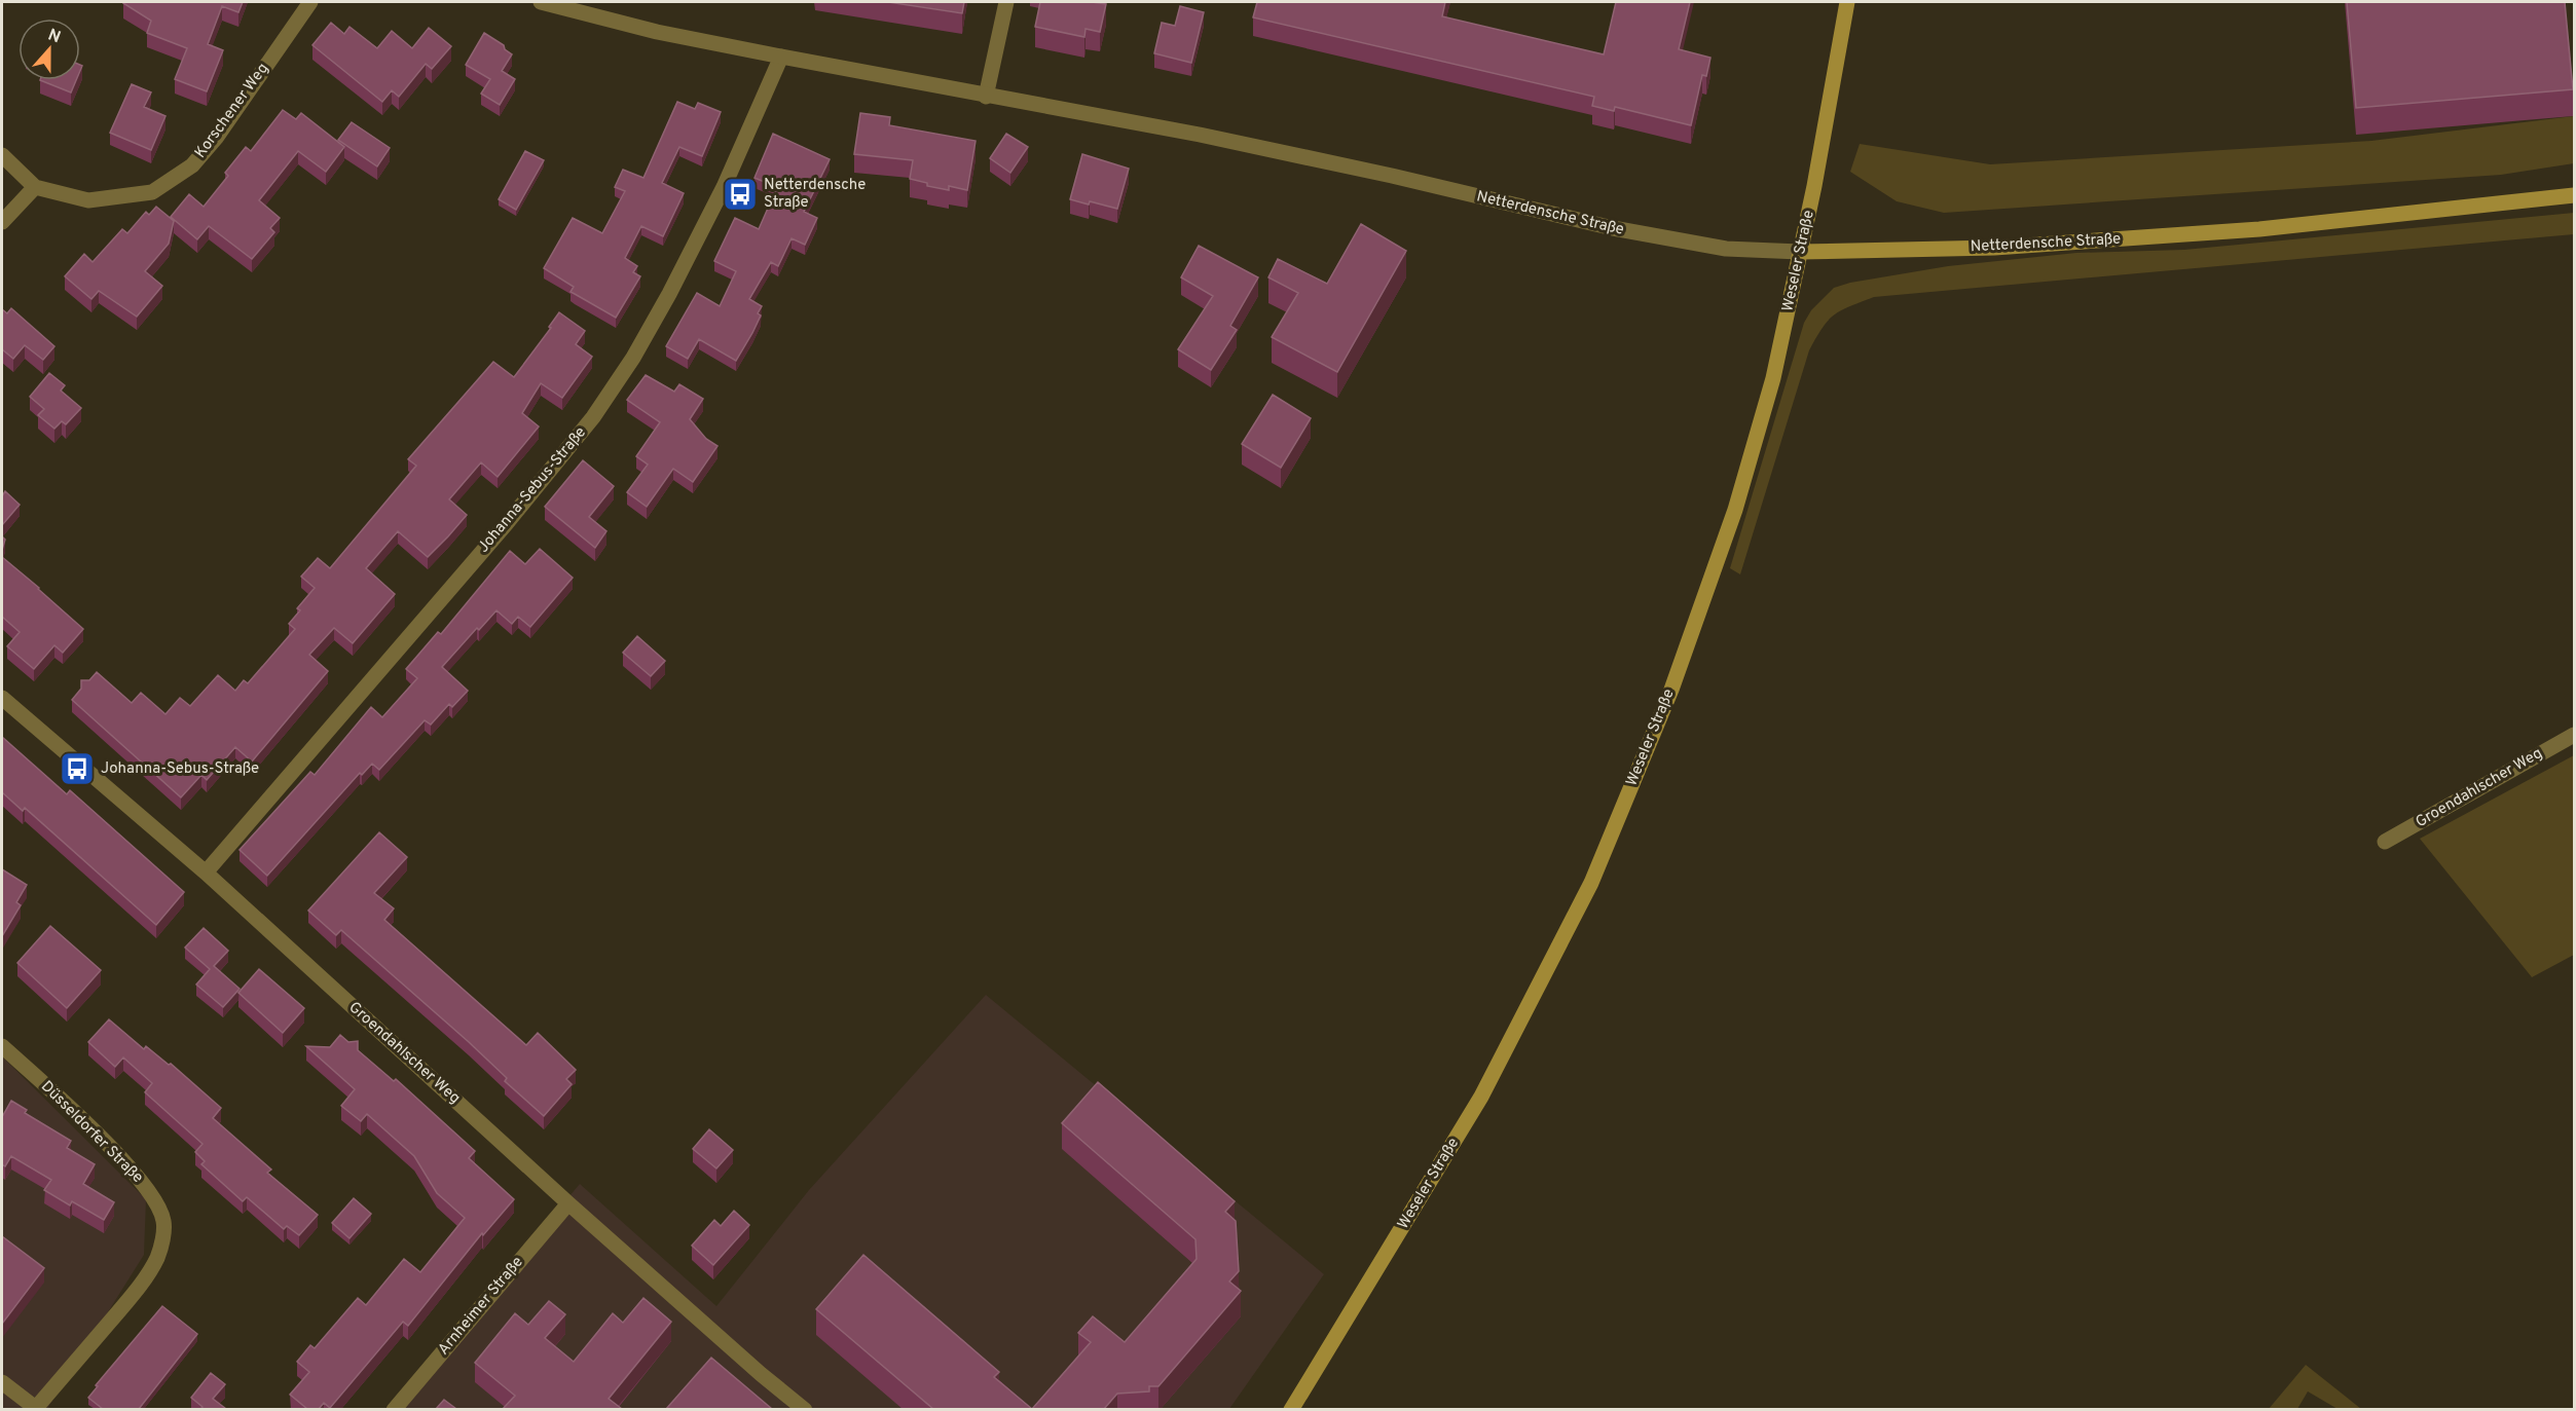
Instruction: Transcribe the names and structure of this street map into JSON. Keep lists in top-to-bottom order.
{
  "streets": {
    "main road": ["Netterdensche Straße", "Weseler Straße"],
    "street": [
      "Korschener Weg",
      "Johanna-Sebus-Straße",
      "Groendahlscher Weg",
      "Düsseldorfer Straße",
      "Arnheimer Straße"
    ]
  },
  "crossings": [
    ["Netterdensche Straße", "Weseler Straße"],
    ["Netterdensche Straße", "Johanna-Sebus-Straße"],
    ["Johanna-Sebus-Straße", "Groendahlscher Weg"],
    ["Groendahlscher Weg", "Arnheimer Straße"]
  ],
  "places": {
    "bus stop": ["Netterdensche Straße", "Johanna-Sebus-Straße"]
  },
  "north": "top"
}
